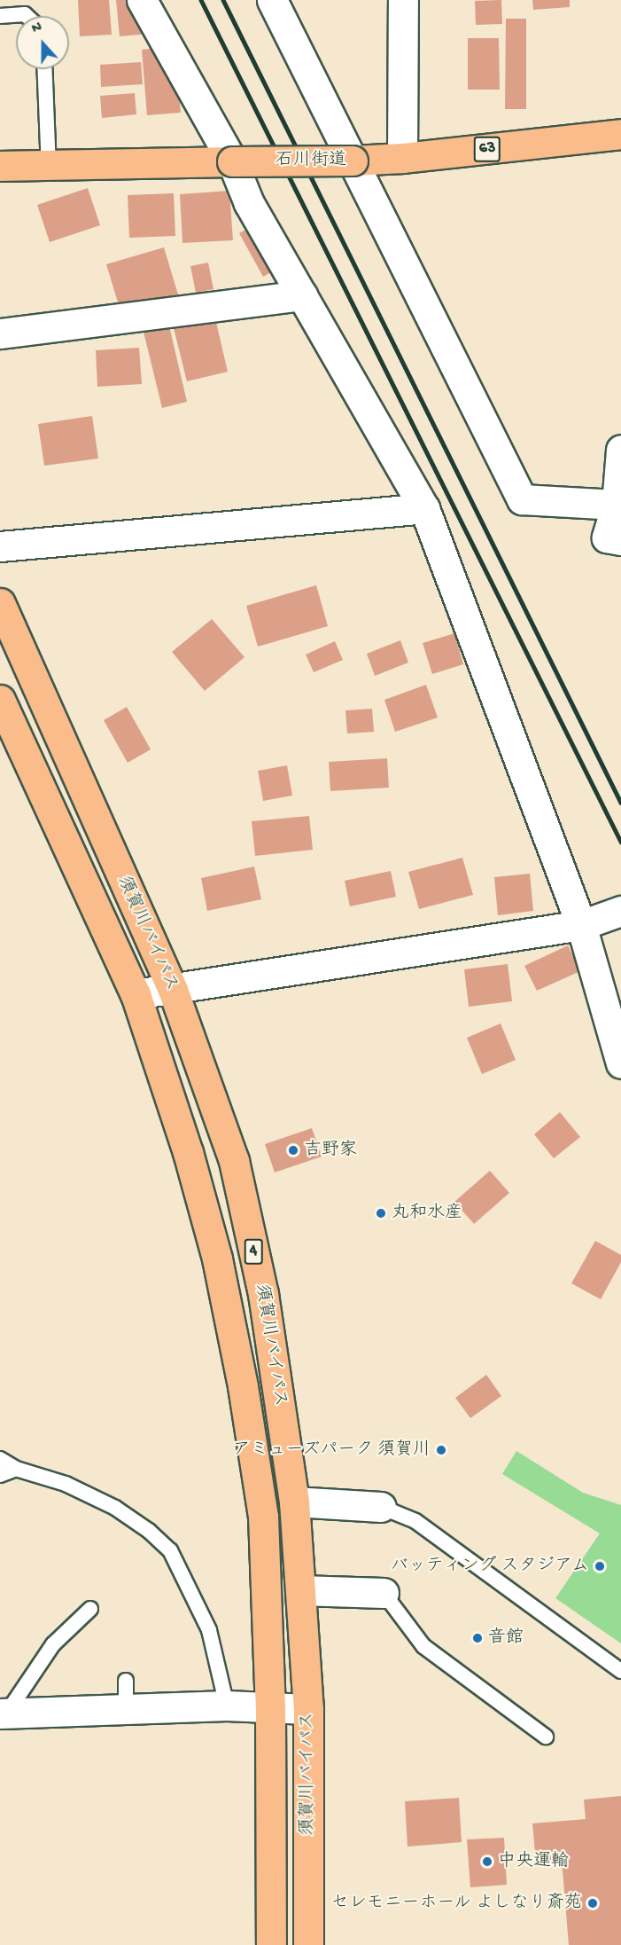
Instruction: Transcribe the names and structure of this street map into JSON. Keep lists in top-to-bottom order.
{
  "streets": {
    "main road": [
      "63",
      "石川街道",
      "須賀川バイパス",
      "4"
    ]
  },
  "places": [
    "吉野家",
    "丸和水産",
    "アミューズパーク 須賀川",
    "バッティング スタジアム",
    "音館",
    "中央運輸",
    "セレモニーホール よしなり斎苑"
  ],
  "north": "top"
}
